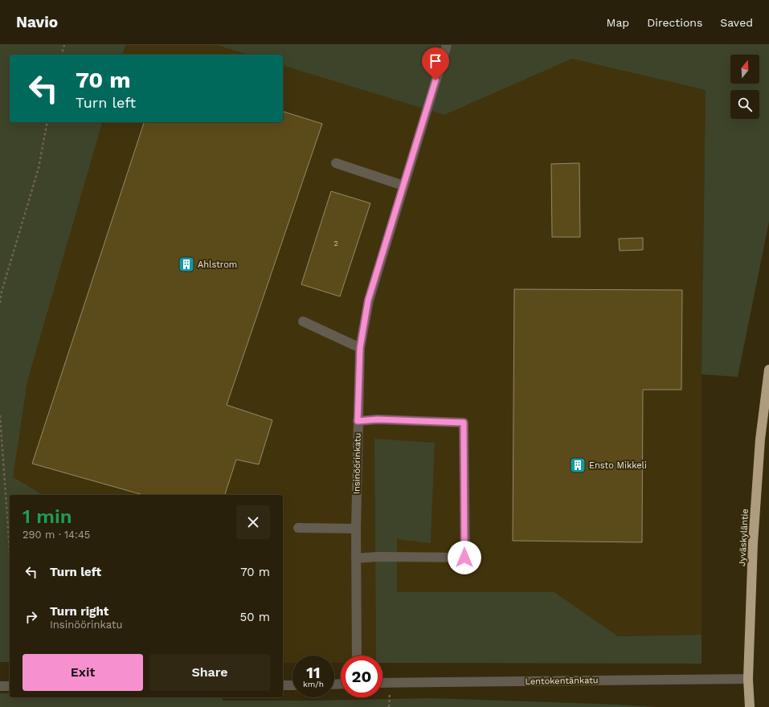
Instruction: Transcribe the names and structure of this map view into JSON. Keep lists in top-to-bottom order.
{
  "streets": {
    "highway": ["Jyväskyläntie"],
    "street": ["Insinöörinkatu", "Lentokentänkatu"]
  },
  "crossings": [
    ["Jyväskyläntie", "Lentokentänkatu"]
  ],
  "places": {
    "building": ["Ahlstrom", "Ensto Mikkeli"]
  },
  "house_numbers": ["2"],
  "north": "top",
  "page": {
    "header": "Navio",
    "nav": ["Map", "Directions", "Saved"],
    "turn": ["70 m", "Turn left"],
    "heading": ["1 min", "290 m · 14:45"],
    "list": [
      {
        "name": "Turn left",
        "value": "70 m"
      },
      {
        "name": "Turn right",
        "note": "Insinöörinkatu",
        "value": "50 m"
      }
    ],
    "buttons": ["Exit", "Share"],
    "speed": "11 km/h",
    "limit": "20"
  }
}
